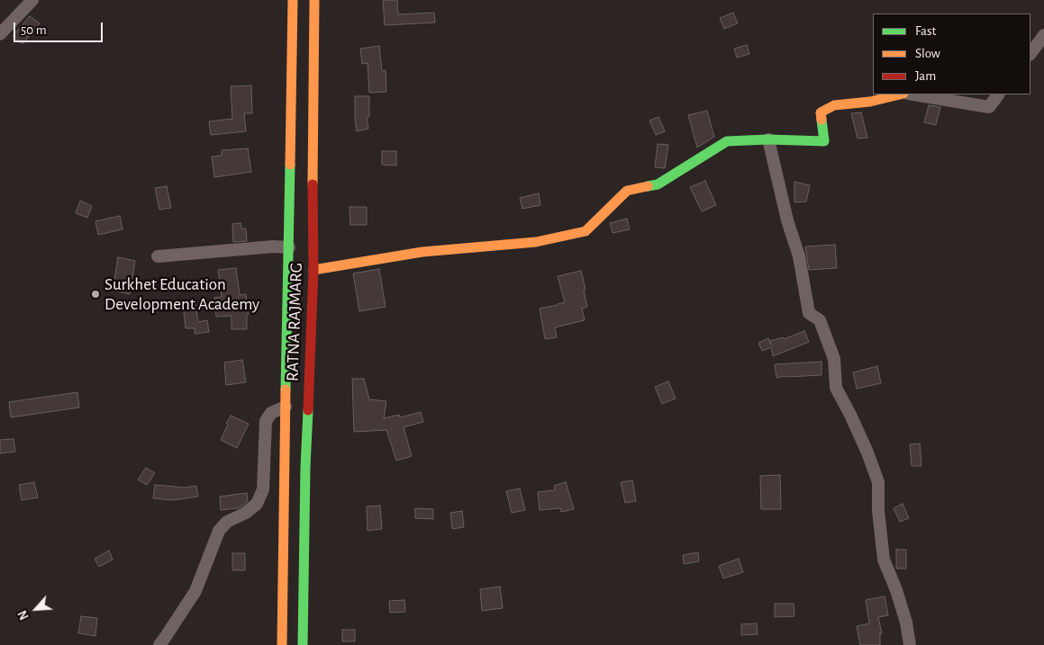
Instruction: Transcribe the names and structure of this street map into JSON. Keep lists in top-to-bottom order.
{
  "streets": {
    "main road": ["RATNA RAJMARG"]
  },
  "places": ["Surkhet Education Development Academy"],
  "legend": ["Fast", "Slow", "Jam"],
  "scale_bar": "50 m",
  "north": "bottom left"
}
